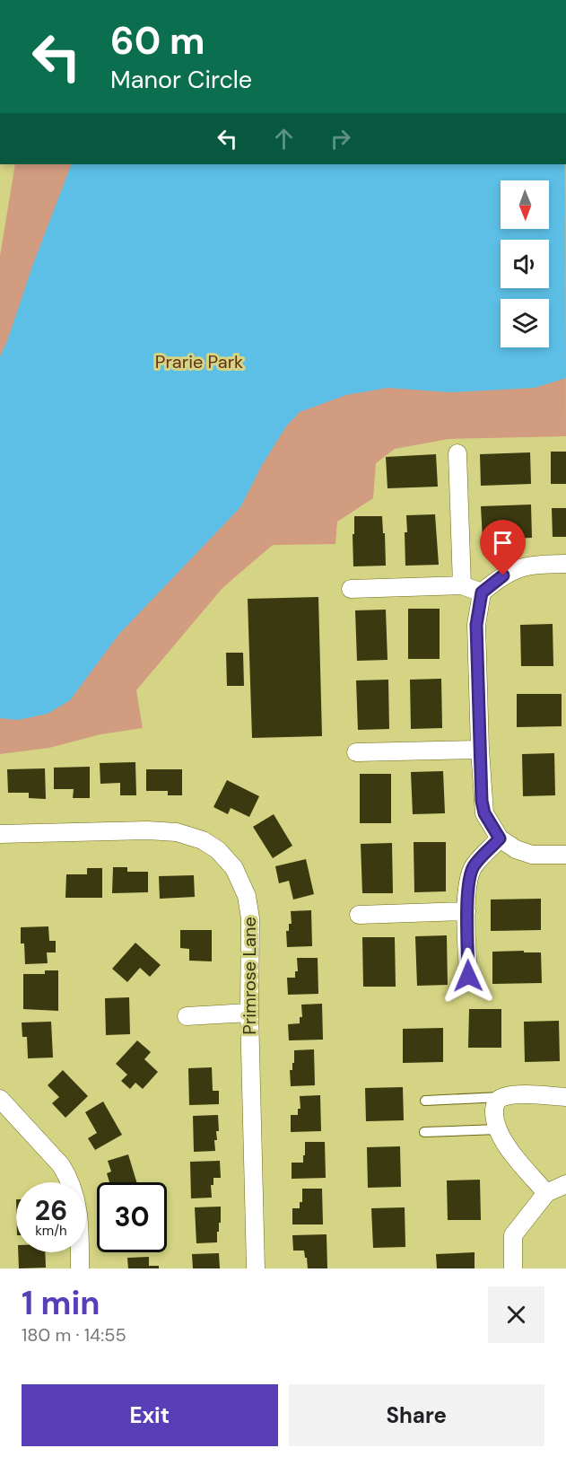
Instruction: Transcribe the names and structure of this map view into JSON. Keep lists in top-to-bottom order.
{
  "streets": {
    "street": ["Primrose Lane"]
  },
  "parks": ["Prarie Park"],
  "north": "bottom",
  "page": {
    "turn": ["60 m", "Manor Circle"],
    "speed": "26 km/h",
    "limit": "30",
    "heading": ["1 min", "180 m · 14:55"],
    "buttons": ["Exit", "Share"]
  }
}
